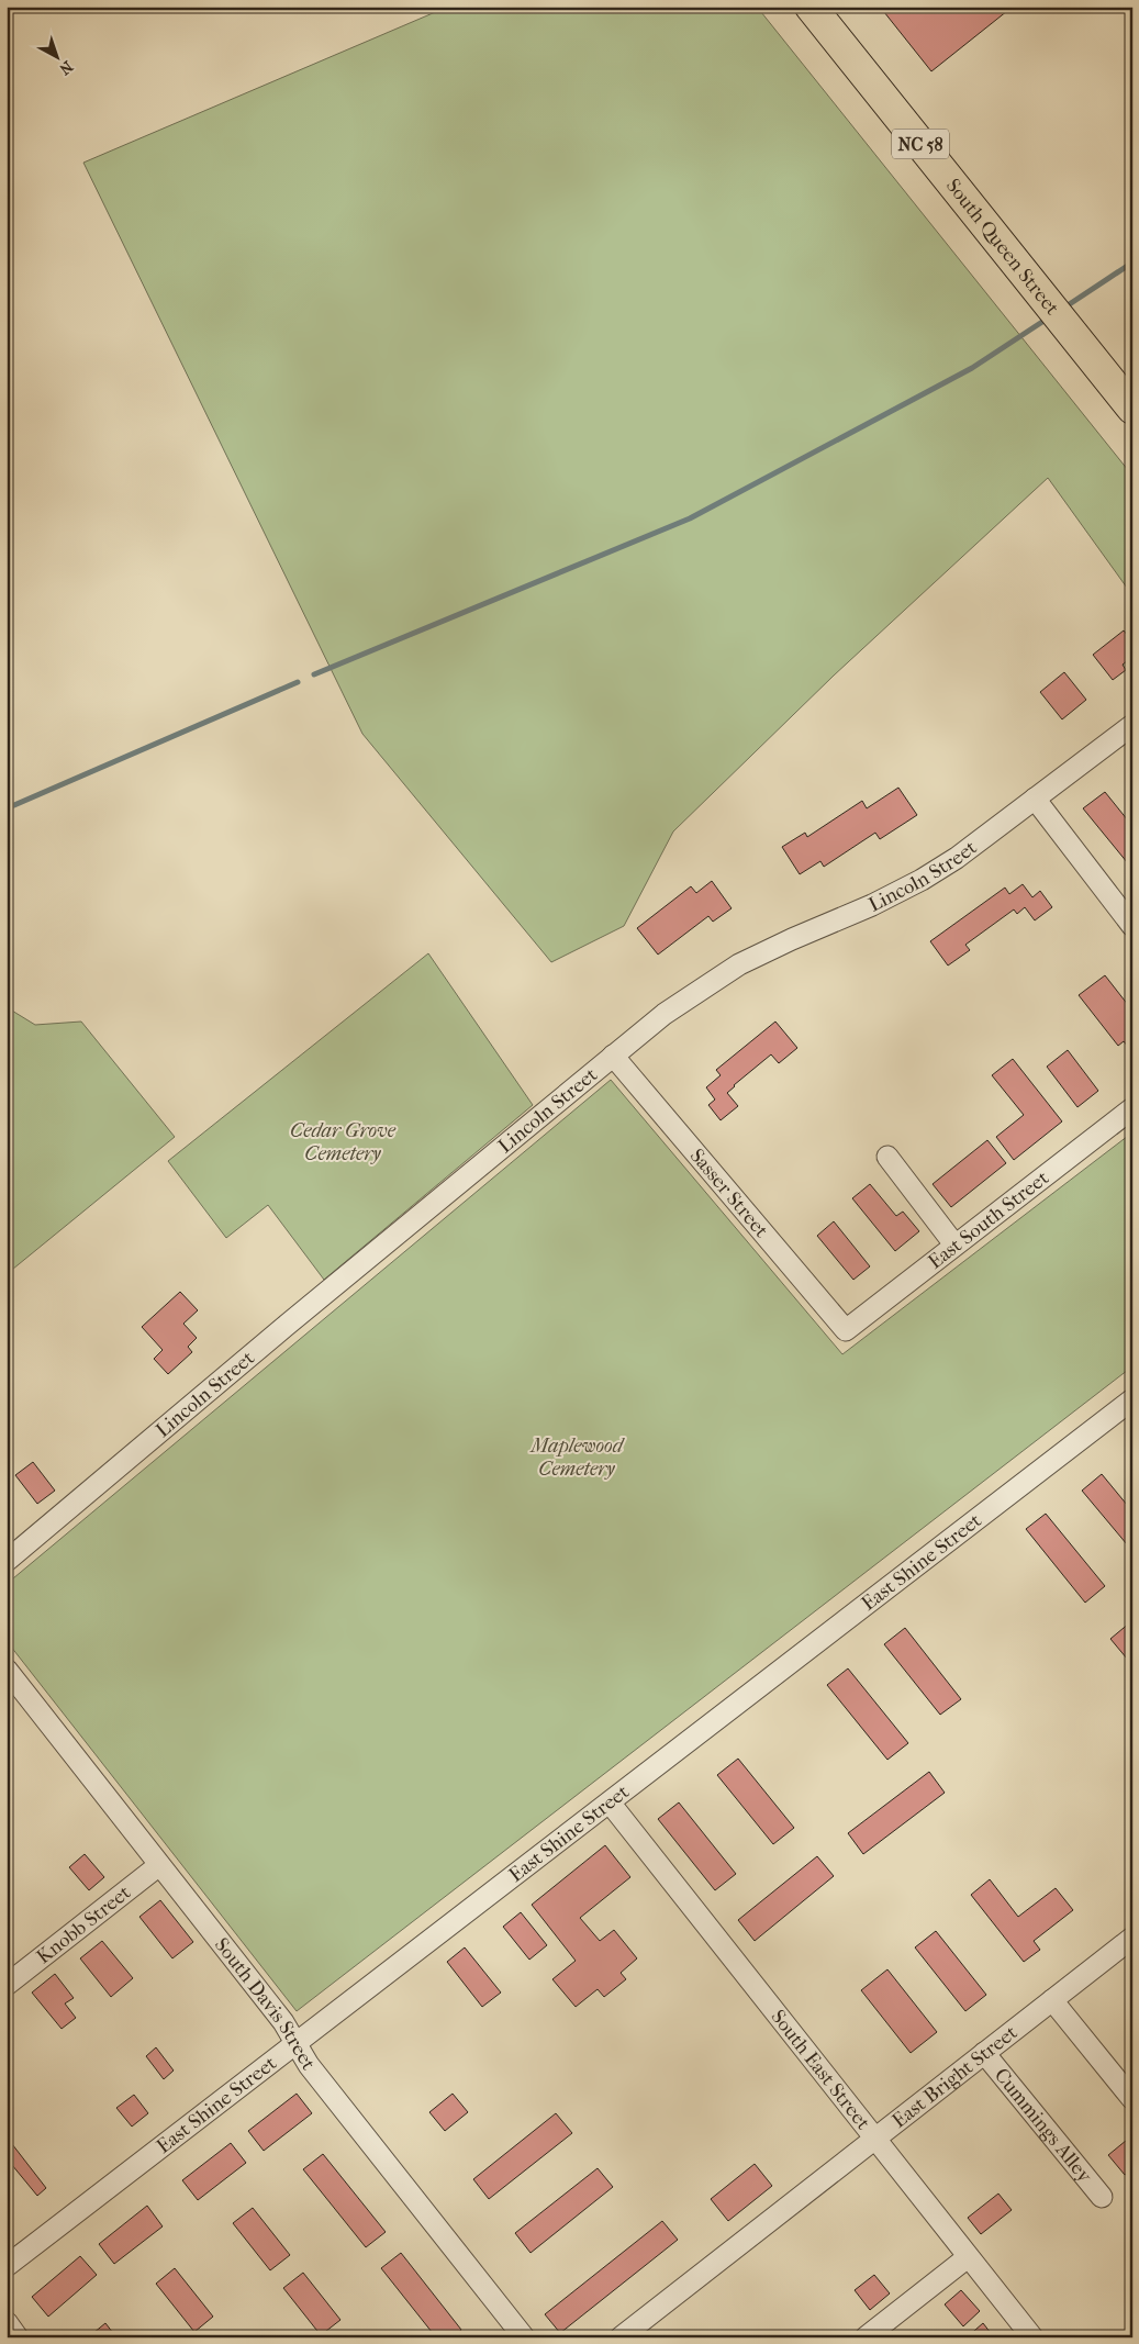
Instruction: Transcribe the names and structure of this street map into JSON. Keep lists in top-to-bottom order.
{
  "streets": {
    "main road": ["NC 58", "South Queen Street"],
    "street": [
      "Lincoln Street",
      "Sasser Street",
      "East South Street",
      "East Shine Street",
      "Knobb Street",
      "South Davis Street",
      "South East Street",
      "East Bright Street",
      "Cummings Alley"
    ]
  },
  "crossings": [
    ["Lincoln Street", "Sasser Street"],
    ["Sasser Street", "East South Street"],
    ["East Shine Street", "South Davis Street"],
    ["East Shine Street", "South East Street"],
    ["Knobb Street", "South Davis Street"],
    ["South East Street", "East Bright Street"],
    ["East Bright Street", "Cummings Alley"]
  ],
  "parks": ["Cedar Grove Cemetery", "Maplewood Cemetery"],
  "north": "bottom right"
}
